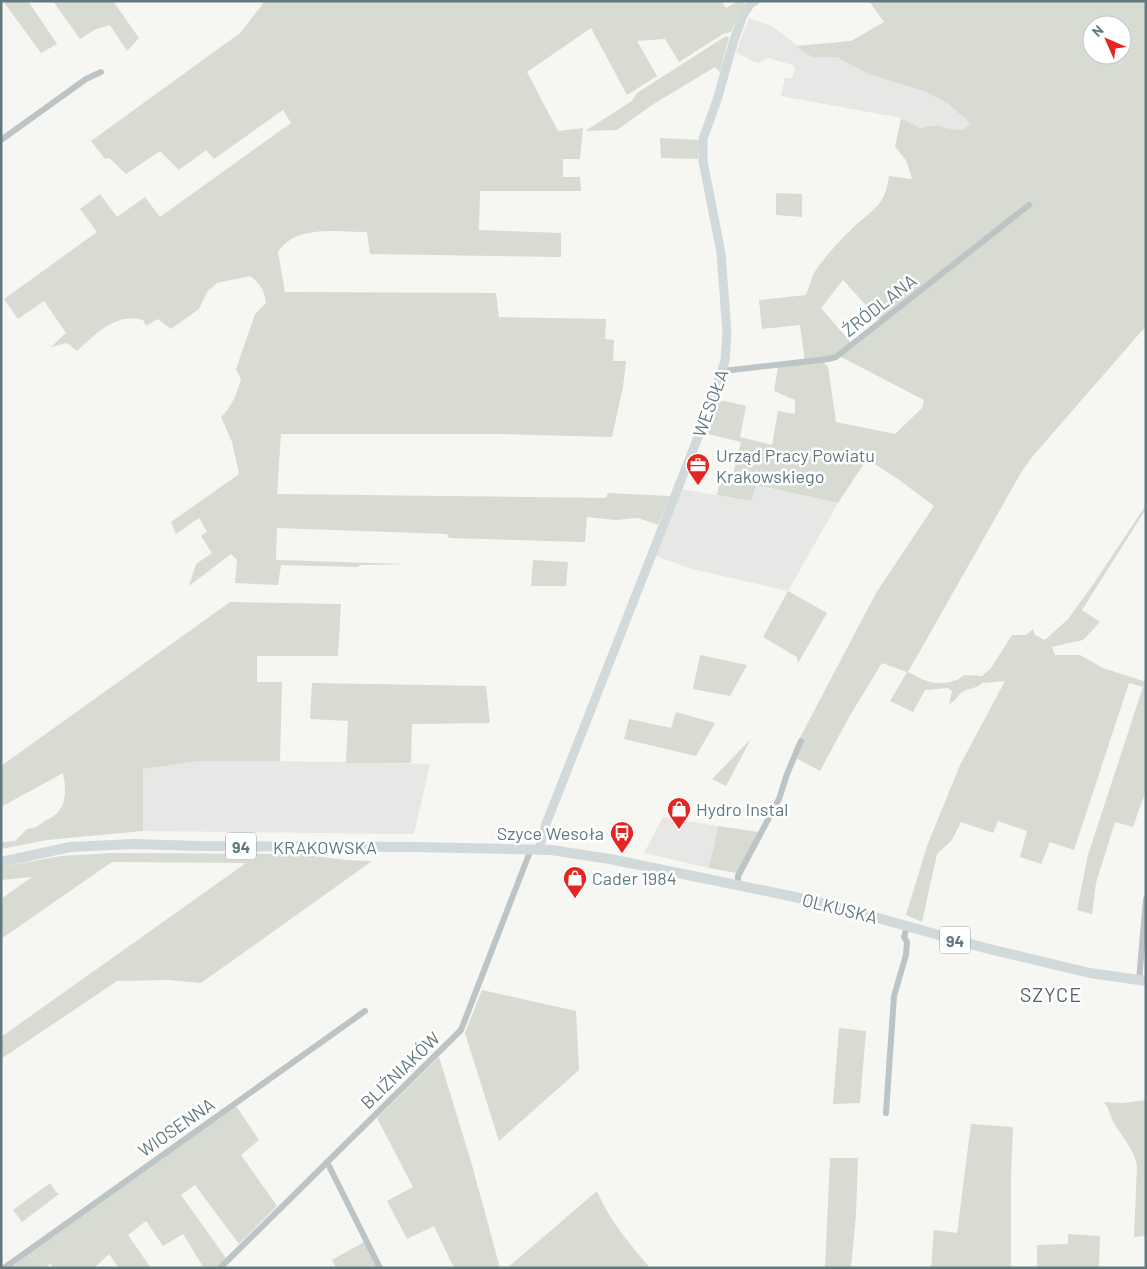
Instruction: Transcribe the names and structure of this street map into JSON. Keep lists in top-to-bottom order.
{
  "streets": {
    "main road": ["94", "KRAKOWSKA", "OLKUSKA"],
    "street": [
      "ŹRÓDLANA",
      "WESOŁA",
      "BLIŹNIAKÓW",
      "WIOSENNA"
    ]
  },
  "crossings": [
    ["ŹRÓDLANA", "WESOŁA"],
    ["WESOŁA", "KRAKOWSKA"],
    ["WESOŁA", "OLKUSKA"],
    ["WESOŁA", "BLIŹNIAKÓW"],
    ["KRAKOWSKA", "OLKUSKA"],
    ["KRAKOWSKA", "BLIŹNIAKÓW"],
    ["OLKUSKA", "BLIŹNIAKÓW"]
  ],
  "districts": ["SZYCE"],
  "places": {
    "office": ["Urząd Pracy Powiatu Krakowskiego"],
    "shop": ["Hydro Instal", "Cader 1984"],
    "bus stop": ["Szyce Wesoła"]
  },
  "north": "top left"
}
